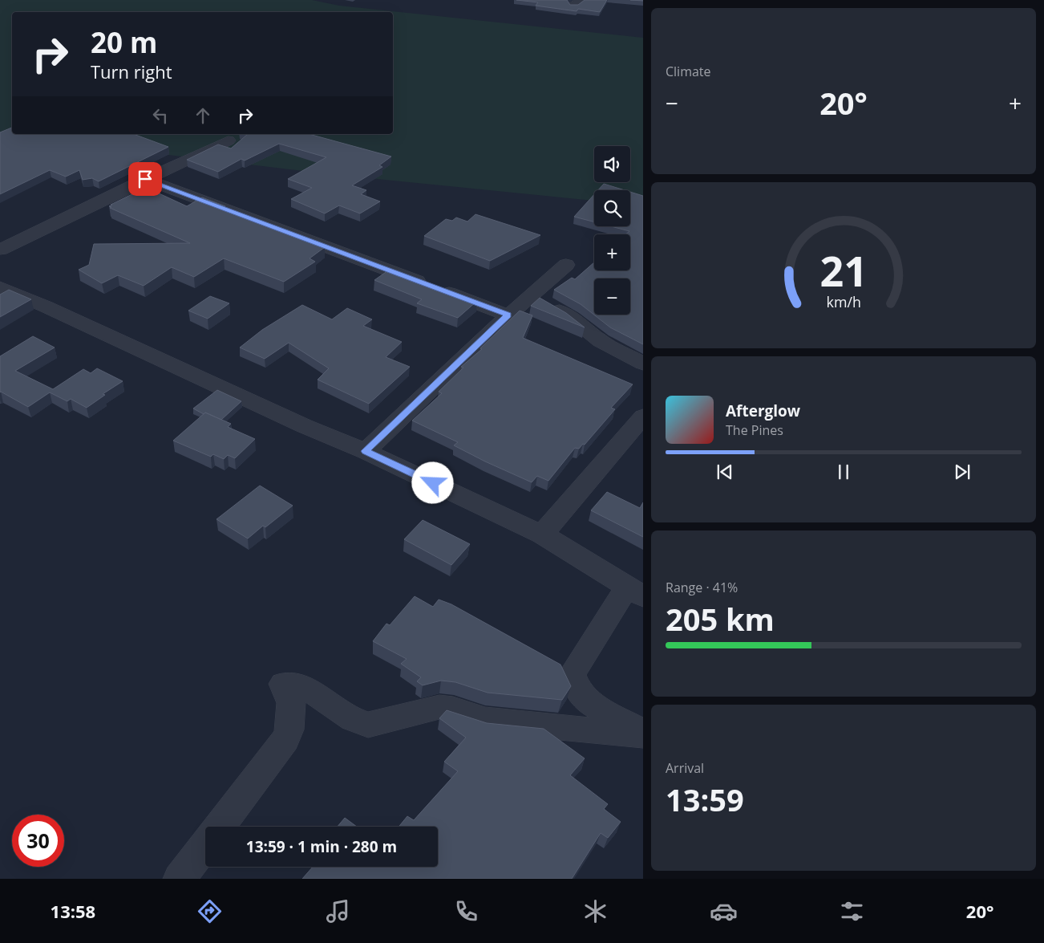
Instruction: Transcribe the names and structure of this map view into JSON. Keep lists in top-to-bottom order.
{
  "page": {
    "tile": [
      "Climate",
      ["Range · 41%", "205 km"],
      ["Arrival", "13:59"]
    ],
    "turn": ["20 m", "Turn right"],
    "heat": ["−", "20°", "+"],
    "map_buttons": ["+", "−"],
    "song": ["Afterglow", "The Pines"],
    "limit": "30",
    "trip": "13:59 · 1 min · 280 m",
    "tabs": ["13:58", "20°"],
    "gauge": ["21", "km/h"]
  }
}
